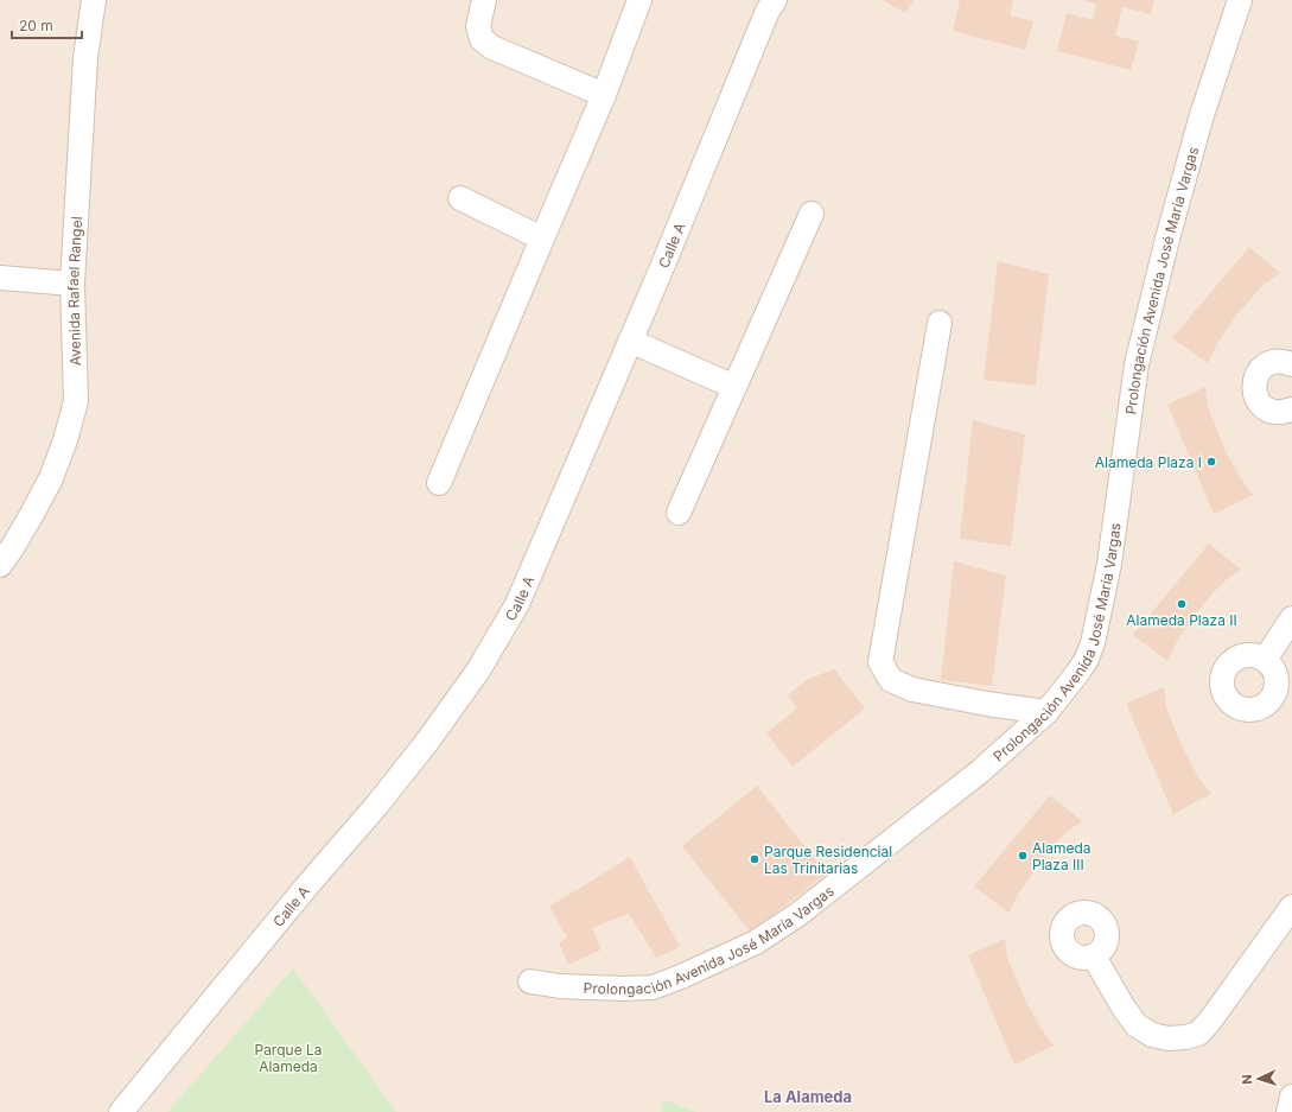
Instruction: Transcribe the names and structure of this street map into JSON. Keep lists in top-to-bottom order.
{
  "streets": {
    "street": ["Calle A", "Prolongación Avenida José María Vargas", "Avenida Rafael Rangel"]
  },
  "districts": ["La Alameda"],
  "parks": ["Parque La Alameda"],
  "places": [
    "Alameda Plaza I",
    "Alameda Plaza II",
    "Alameda Plaza III",
    "Parque Residencial Las Trinitarias"
  ],
  "scale_bar": "20 m",
  "north": "left"
}
